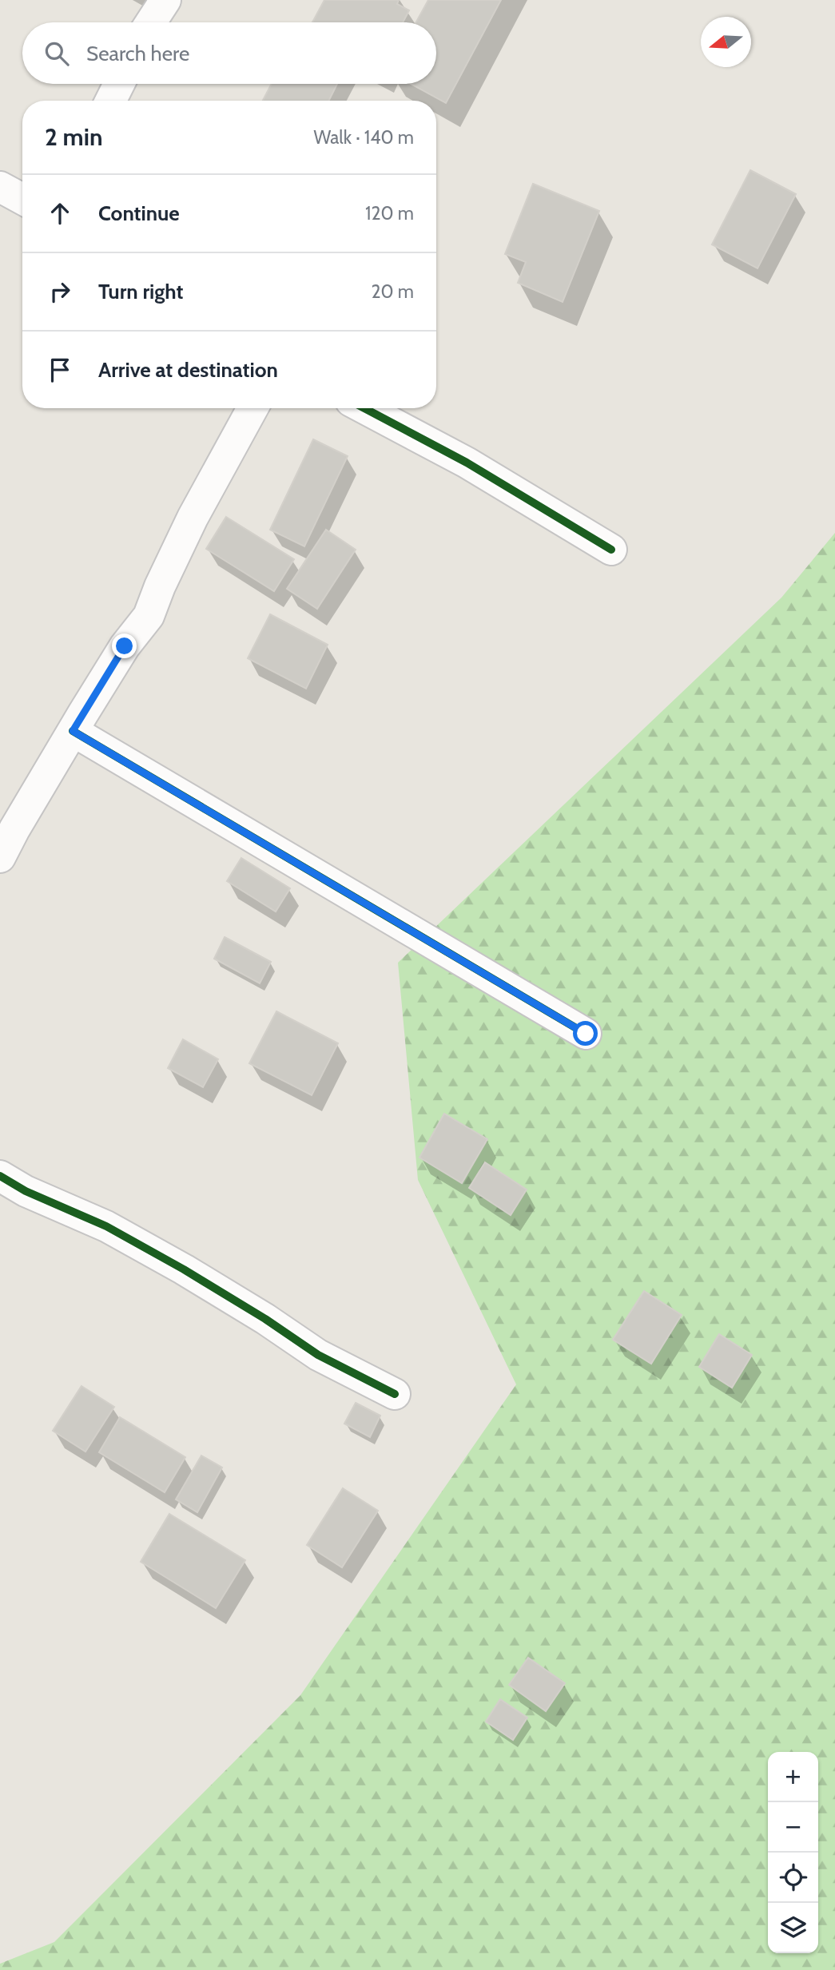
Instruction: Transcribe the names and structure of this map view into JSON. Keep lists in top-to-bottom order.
{
  "north": "left",
  "page": {
    "search": "Search here",
    "heading": ["2 min", "Walk · 140 m"],
    "list": [
      ["Continue", "120 m"],
      ["Turn right", "20 m"],
      "Arrive at destination"
    ],
    "map_buttons": ["+", "−"]
  }
}
